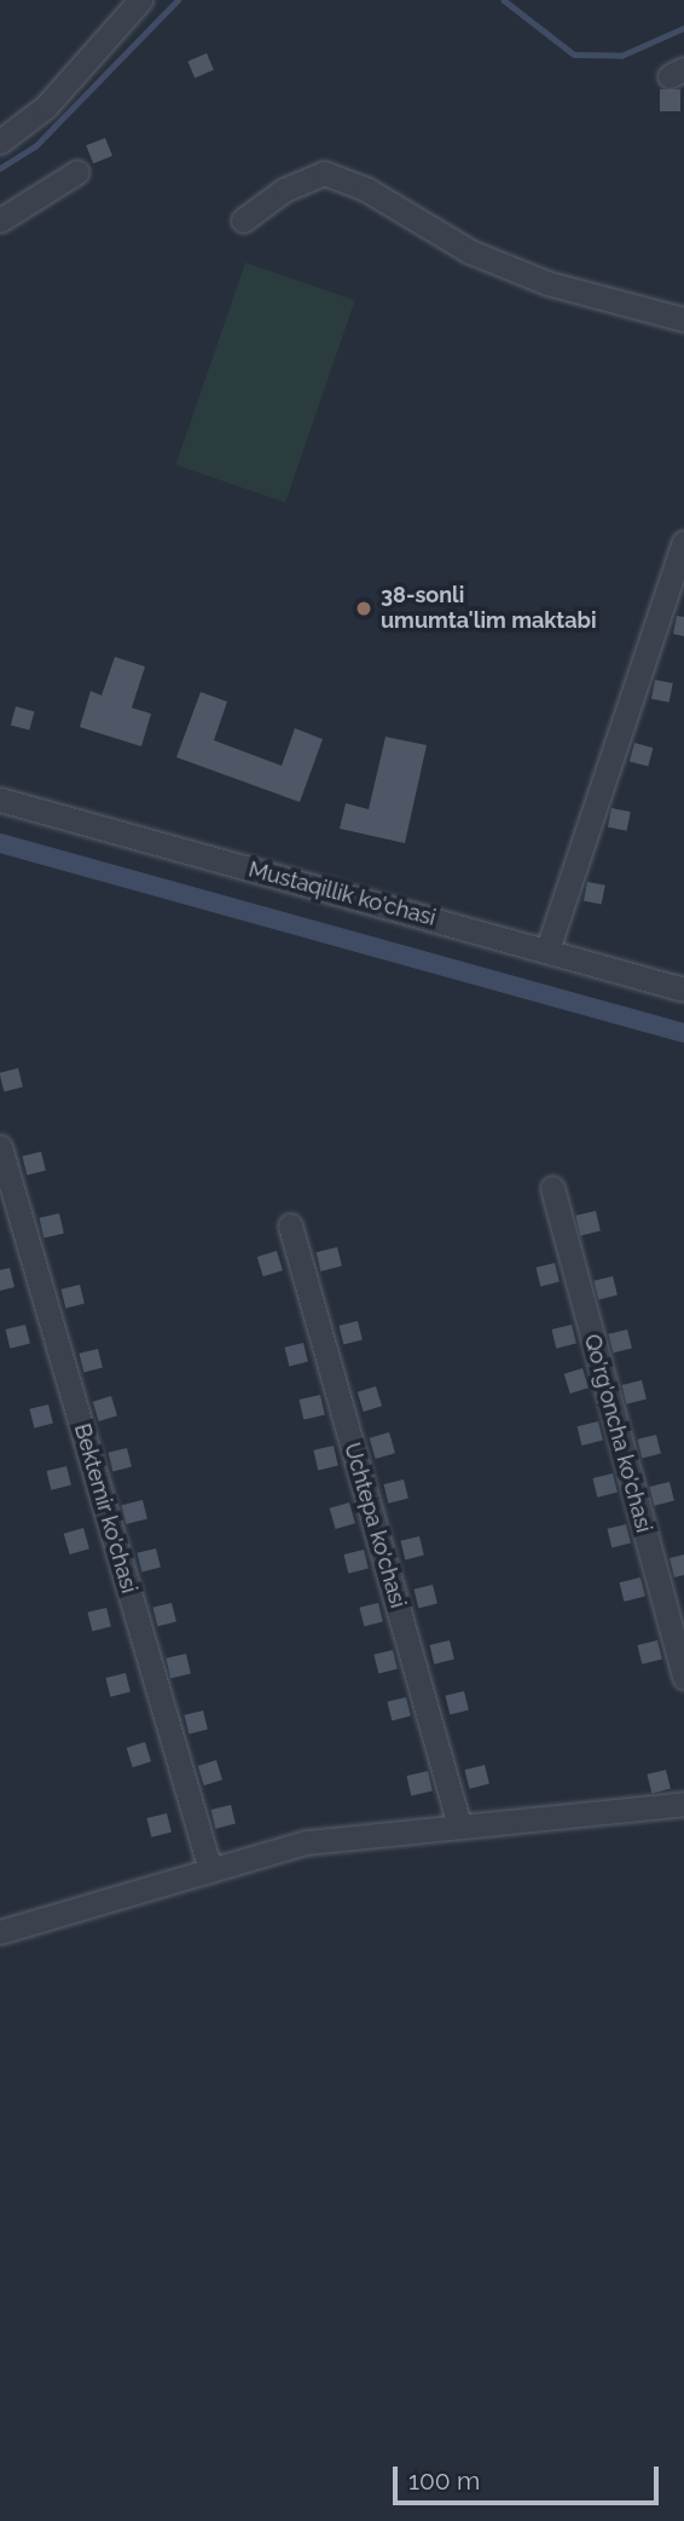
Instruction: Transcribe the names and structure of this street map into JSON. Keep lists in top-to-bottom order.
{
  "streets": {
    "street": [
      "Mustaqillik ko'chasi",
      "Qo'rg'oncha ko'chasi",
      "Bektemir ko'chasi",
      "Uchtepa ko'chasi"
    ]
  },
  "places": ["38-sonli umumta'lim maktabi"],
  "scale_bar": "100 m"
}
